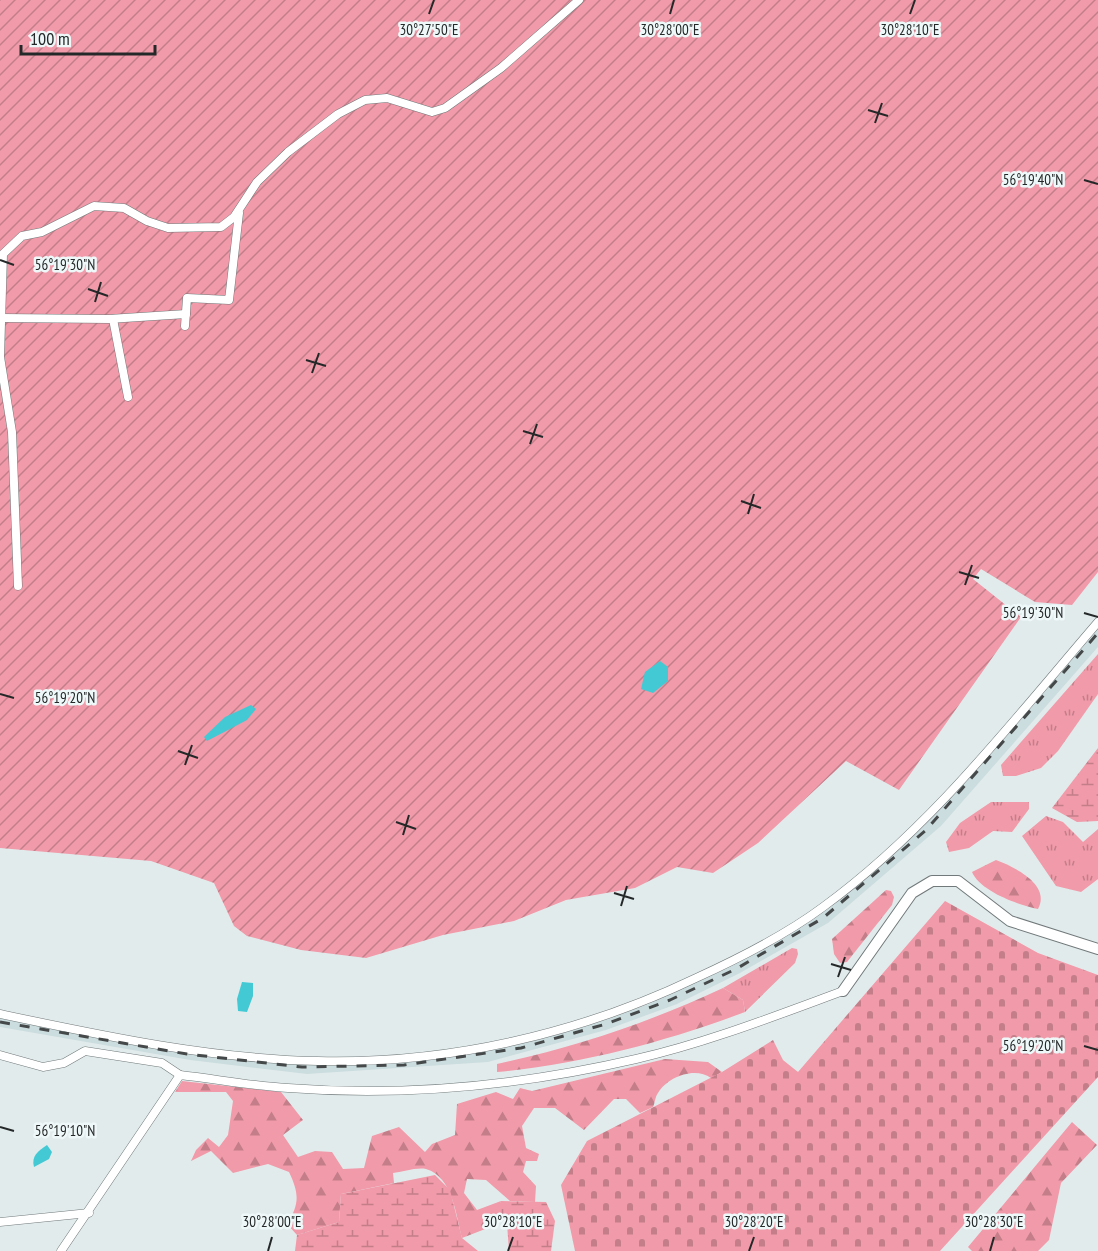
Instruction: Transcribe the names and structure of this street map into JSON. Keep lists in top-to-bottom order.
{
  "scale_bar": "100 m",
  "coordinates": [
    "30°27'50\"E",
    "30°28'00\"E",
    "30°28'10\"E",
    "56°19'40\"N",
    "56°19'30\"N",
    "56°19'20\"N",
    "56°19'10\"N",
    "30°28'20\"E",
    "30°28'30\"E"
  ]
}
